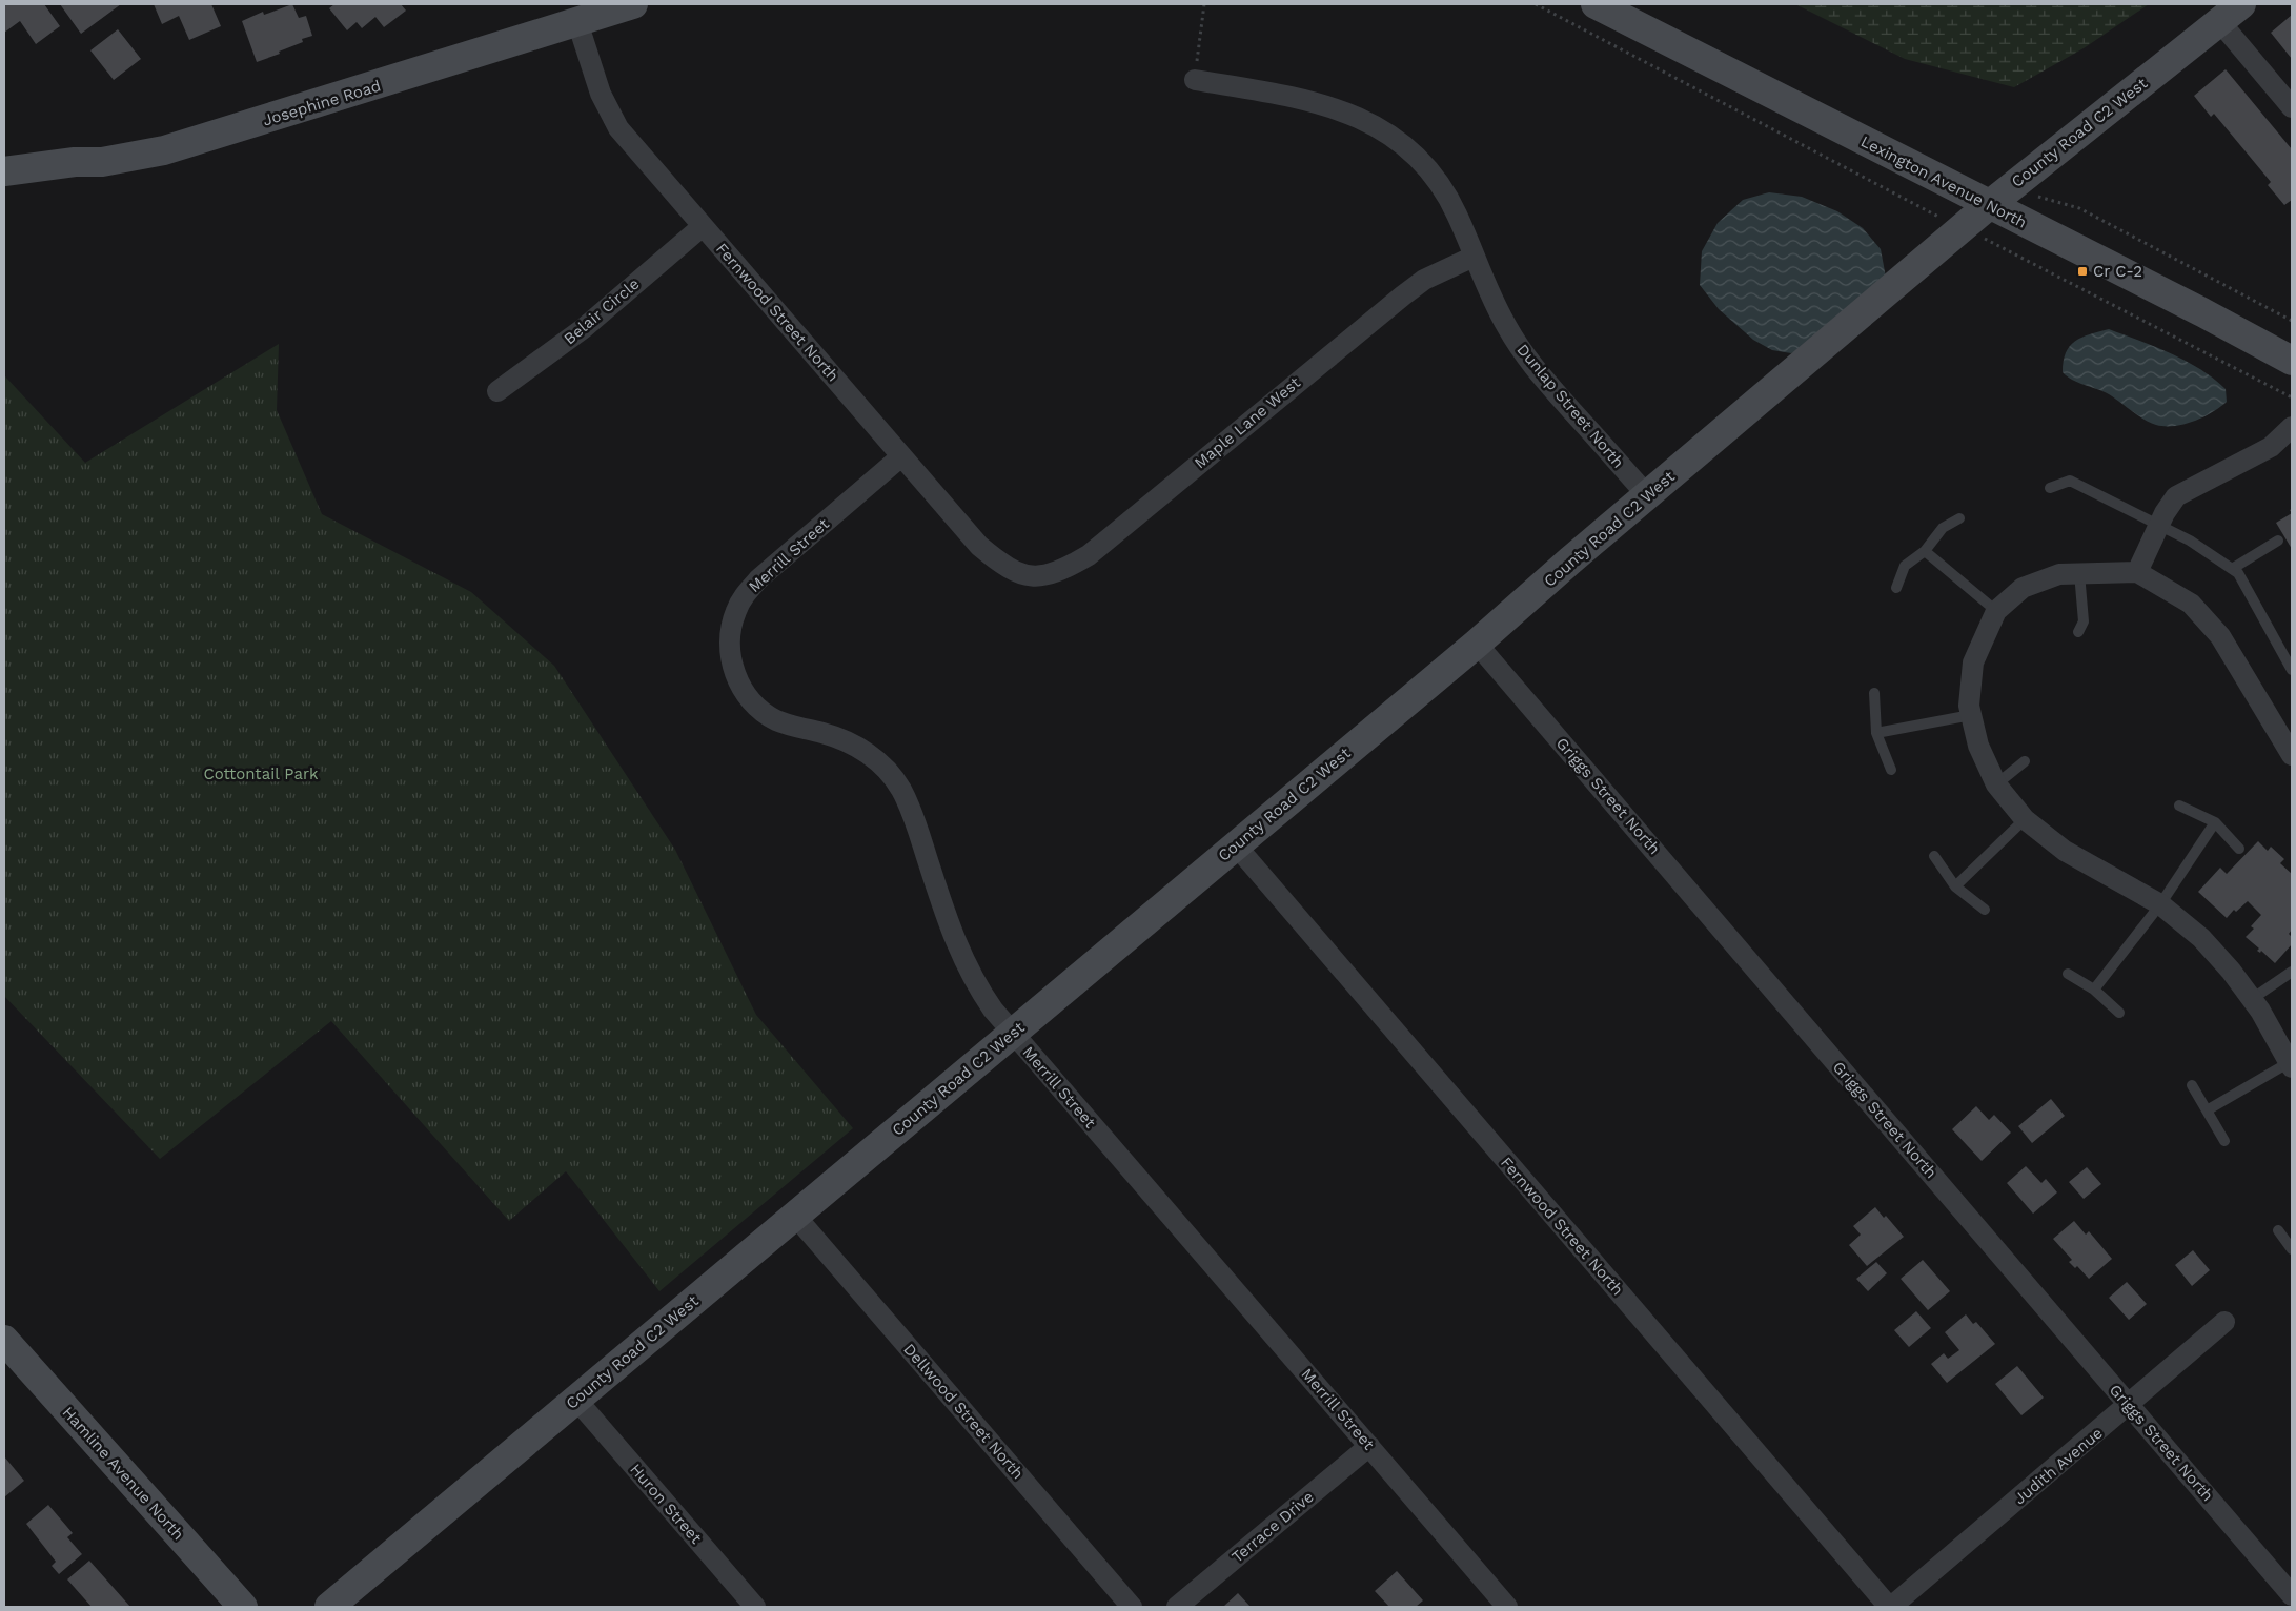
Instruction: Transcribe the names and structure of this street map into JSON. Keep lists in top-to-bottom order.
{
  "streets": {
    "street": [
      "Josephine Road",
      "County Road C2 West",
      "Lexington Avenue North",
      "Belair Circle",
      "Fernwood Street North",
      "Dunlap Street North",
      "Maple Lane West",
      "Merrill Street",
      "Griggs Street North",
      "Dellwood Street North",
      "Judith Avenue",
      "Hamline Avenue North",
      "Huron Street",
      "Terrace Drive"
    ]
  },
  "crossings": [
    ["Josephine Road", "Fernwood Street North"],
    ["County Road C2 West", "Lexington Avenue North"],
    ["County Road C2 West", "Fernwood Street North"],
    ["County Road C2 West", "Dunlap Street North"],
    ["County Road C2 West", "Merrill Street"],
    ["County Road C2 West", "Griggs Street North"],
    ["County Road C2 West", "Dellwood Street North"],
    ["County Road C2 West", "Huron Street"],
    ["Belair Circle", "Fernwood Street North"],
    ["Fernwood Street North", "Maple Lane West"],
    ["Fernwood Street North", "Merrill Street"],
    ["Fernwood Street North", "Judith Avenue"],
    ["Dunlap Street North", "Maple Lane West"],
    ["Merrill Street", "Terrace Drive"],
    ["Griggs Street North", "Judith Avenue"]
  ],
  "parks": ["Cottontail Park"],
  "places": {
    "transit": ["Cr C-2"]
  }
}
